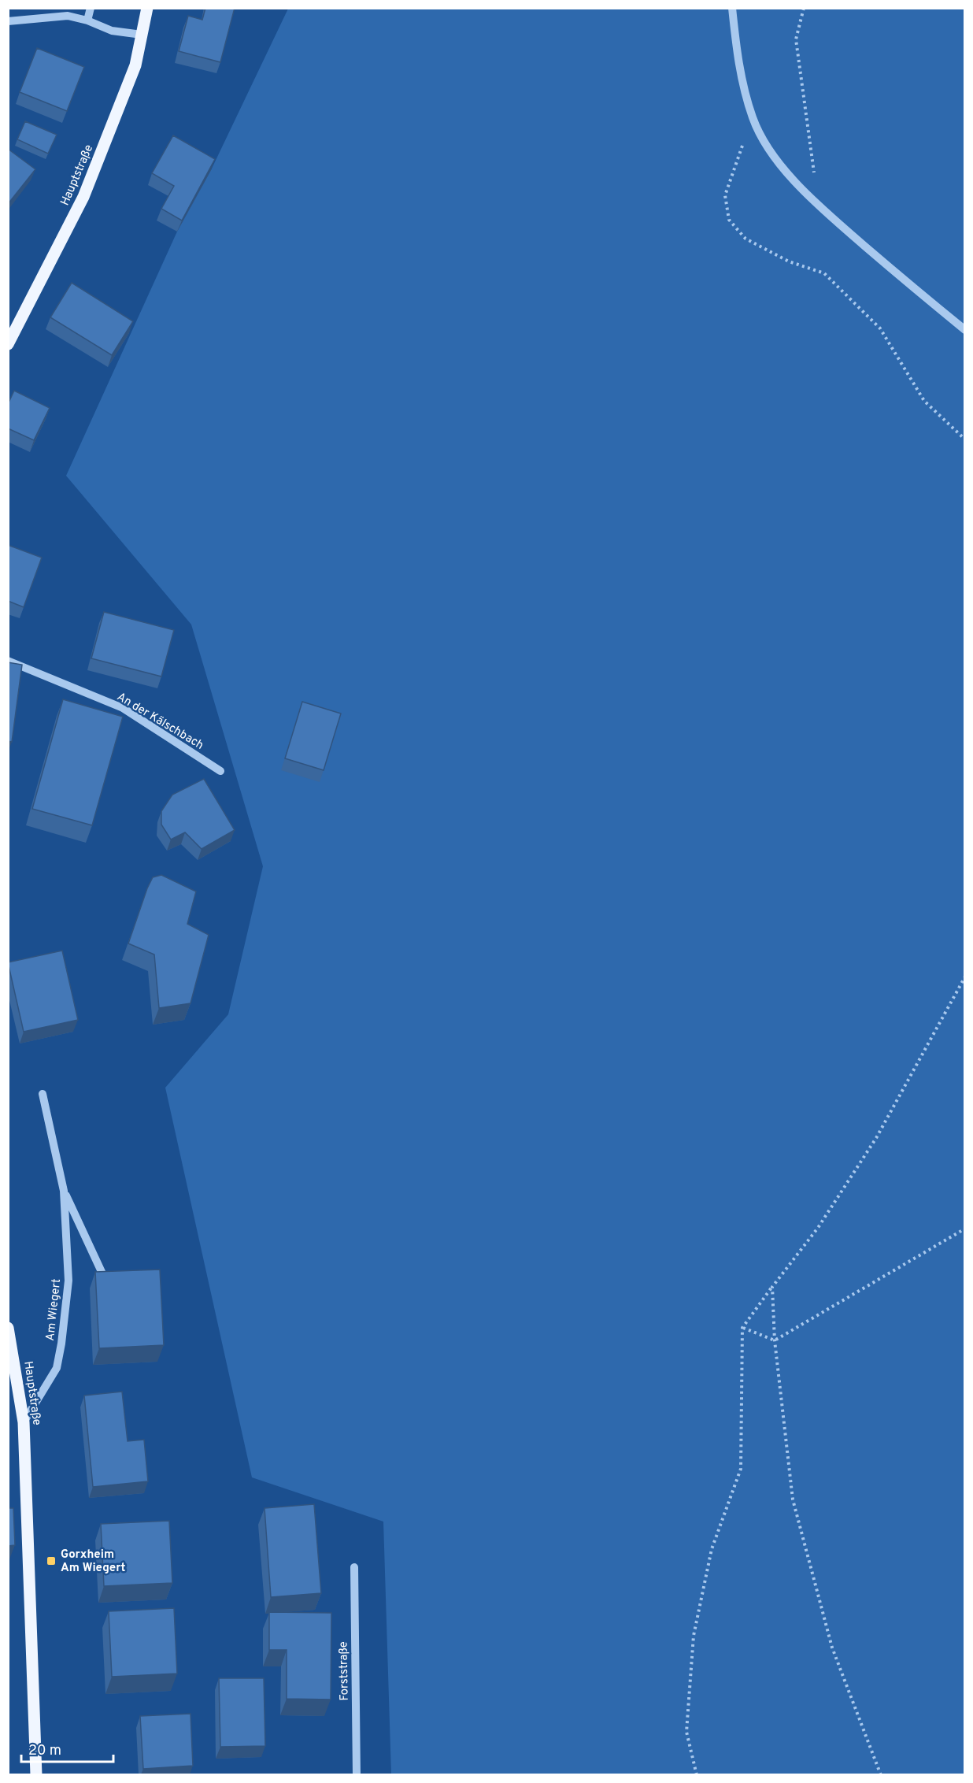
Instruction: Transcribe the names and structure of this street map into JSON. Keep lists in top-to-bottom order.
{
  "streets": {
    "main road": ["Hauptstraße"],
    "street": ["An der Kälschbach", "Am Wiegert", "Forststraße"]
  },
  "crossings": [
    ["Hauptstraße", "Am Wiegert"]
  ],
  "places": {
    "transit": ["Gorxheim Am Wiegert"]
  },
  "scale_bar": "20 m"
}
